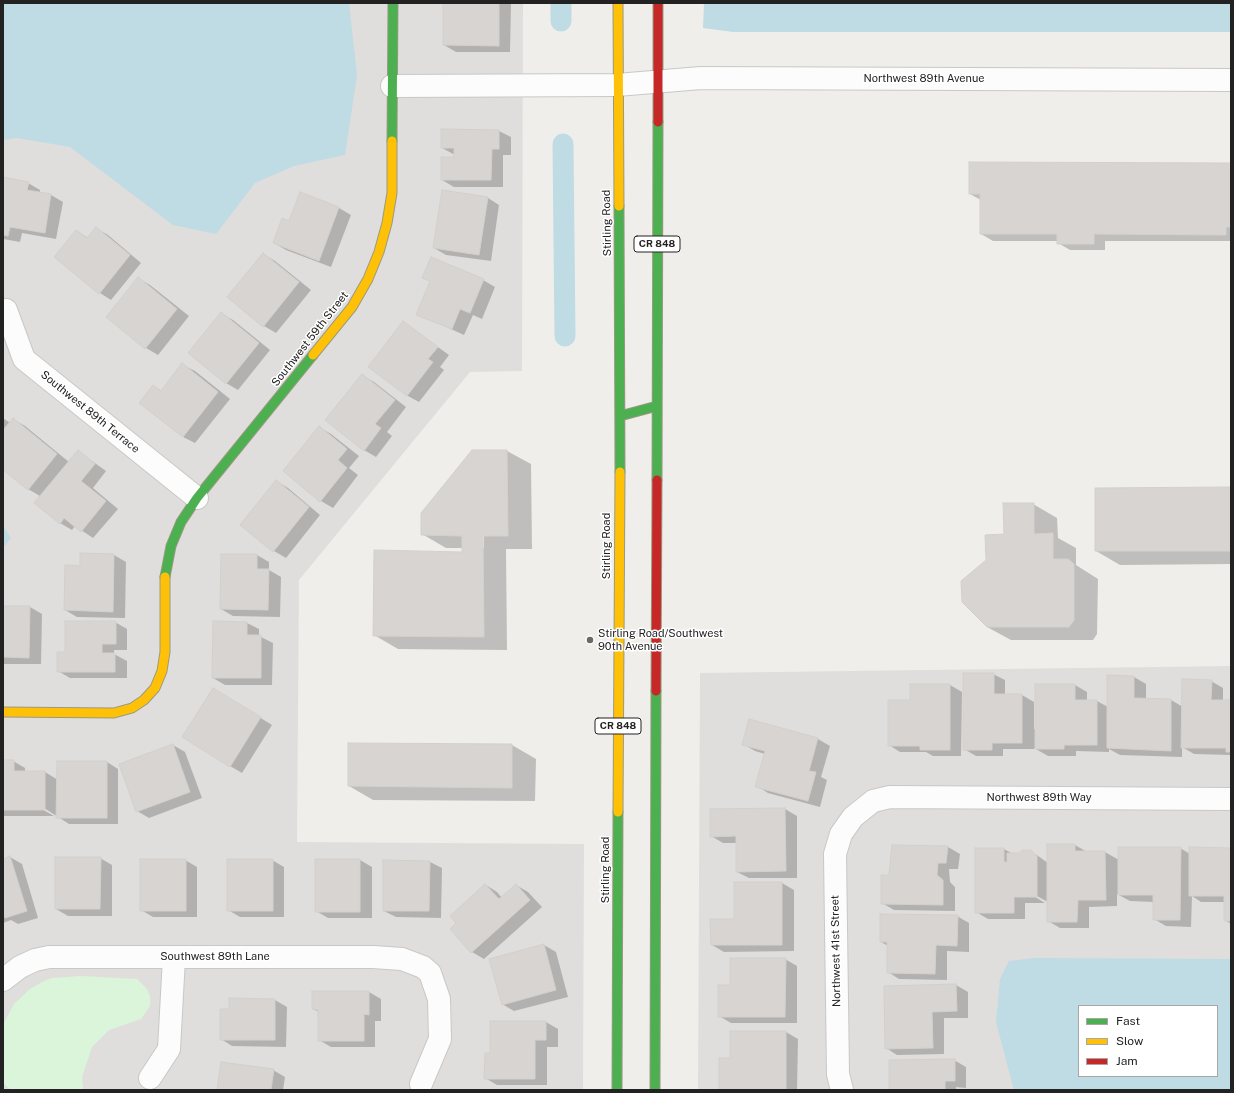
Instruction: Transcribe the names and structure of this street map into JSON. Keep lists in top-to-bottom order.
{
  "streets": {
    "main road": ["Stirling Road", "CR 848", "Southwest 59th Street"],
    "street": [
      "Northwest 89th Avenue",
      "Southwest 89th Terrace",
      "Northwest 89th Way",
      "Northwest 41st Street",
      "Southwest 89th Lane"
    ]
  },
  "crossings": [
    ["Northwest 89th Avenue", "Stirling Road"],
    ["Northwest 89th Avenue", "CR 848"],
    ["Northwest 89th Avenue", "Southwest 59th Street"],
    ["Southwest 59th Street", "Southwest 89th Terrace"],
    ["Northwest 89th Way", "Northwest 41st Street"]
  ],
  "places": ["Stirling Road/Southwest 90th Avenue"],
  "legend": ["Fast", "Slow", "Jam"]
}
